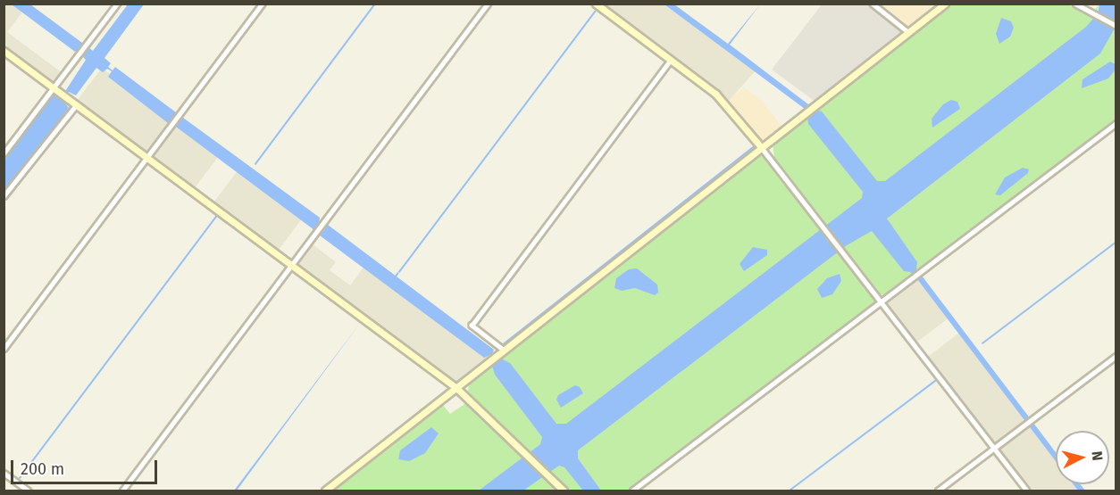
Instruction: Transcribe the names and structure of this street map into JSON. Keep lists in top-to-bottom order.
{
  "scale_bar": "200 m",
  "north": "right"
}
